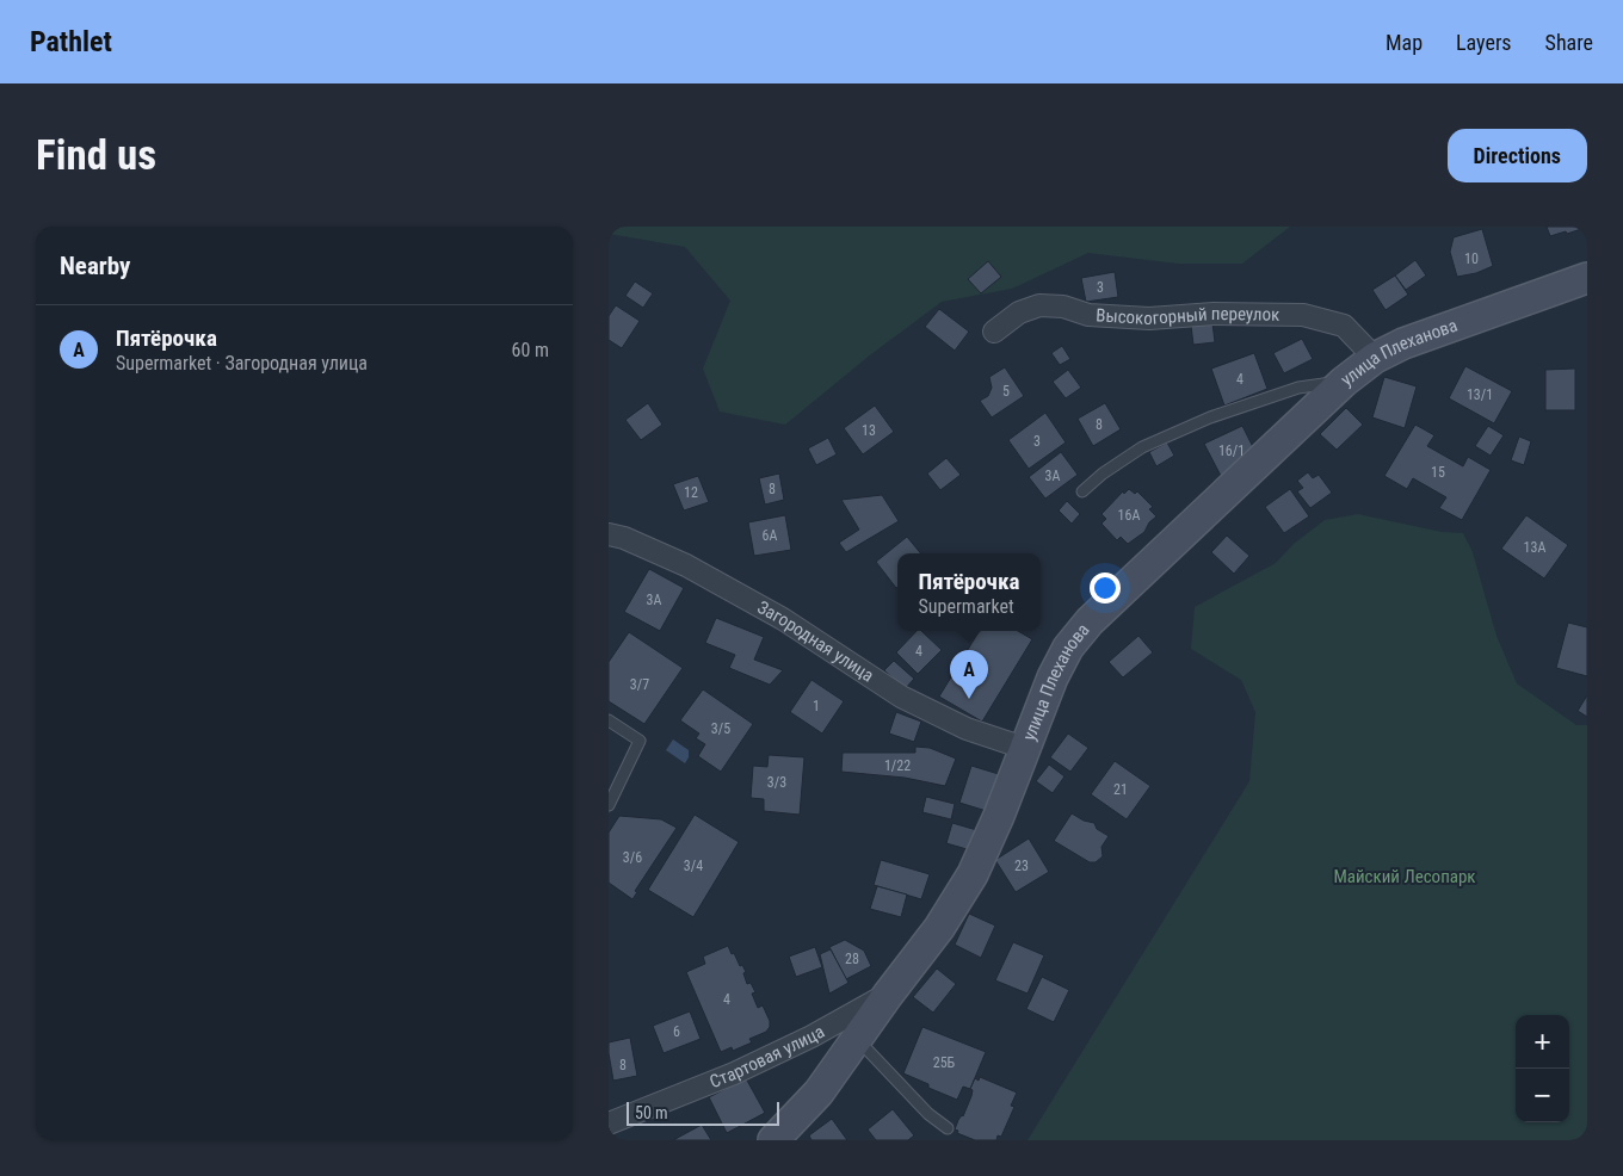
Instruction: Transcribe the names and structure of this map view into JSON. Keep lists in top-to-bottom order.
{
  "streets": {
    "street": [
      "Высокогорный переулок",
      "улица Плеханова",
      "Загородная улица",
      "Стартовая улица"
    ]
  },
  "crossings": [
    ["Высокогорный переулок", "улица Плеханова"],
    ["улица Плеханова", "Загородная улица"],
    ["улица Плеханова", "Стартовая улица"]
  ],
  "parks": ["Майский Лесопарк"],
  "house_numbers": [
    "10",
    "3",
    "4",
    "5",
    "13/1",
    "8",
    "13",
    "3",
    "16/1",
    "15",
    "3А",
    "8",
    "12",
    "16А",
    "6А",
    "13А",
    "3А",
    "4",
    "3/7",
    "1",
    "3/5",
    "1/22",
    "3/3",
    "21",
    "3/6",
    "3/4",
    "23",
    "28",
    "4",
    "6",
    "25Б",
    "8"
  ],
  "scale_bar": "50 m",
  "page": {
    "header": "Pathlet",
    "nav": ["Map", "Layers", "Share"],
    "buttons": "Directions",
    "title": "Find us",
    "heading": "Nearby",
    "list": [
      {
        "mark": "A",
        "name": "Пятёрочка",
        "note": "Supermarket · Загородная улица",
        "value": "60 m"
      }
    ],
    "popup": ["Пятёрочка", "Supermarket"],
    "pins": "A",
    "map_buttons": ["+", "−"],
    "scale": "50 m"
  }
}
